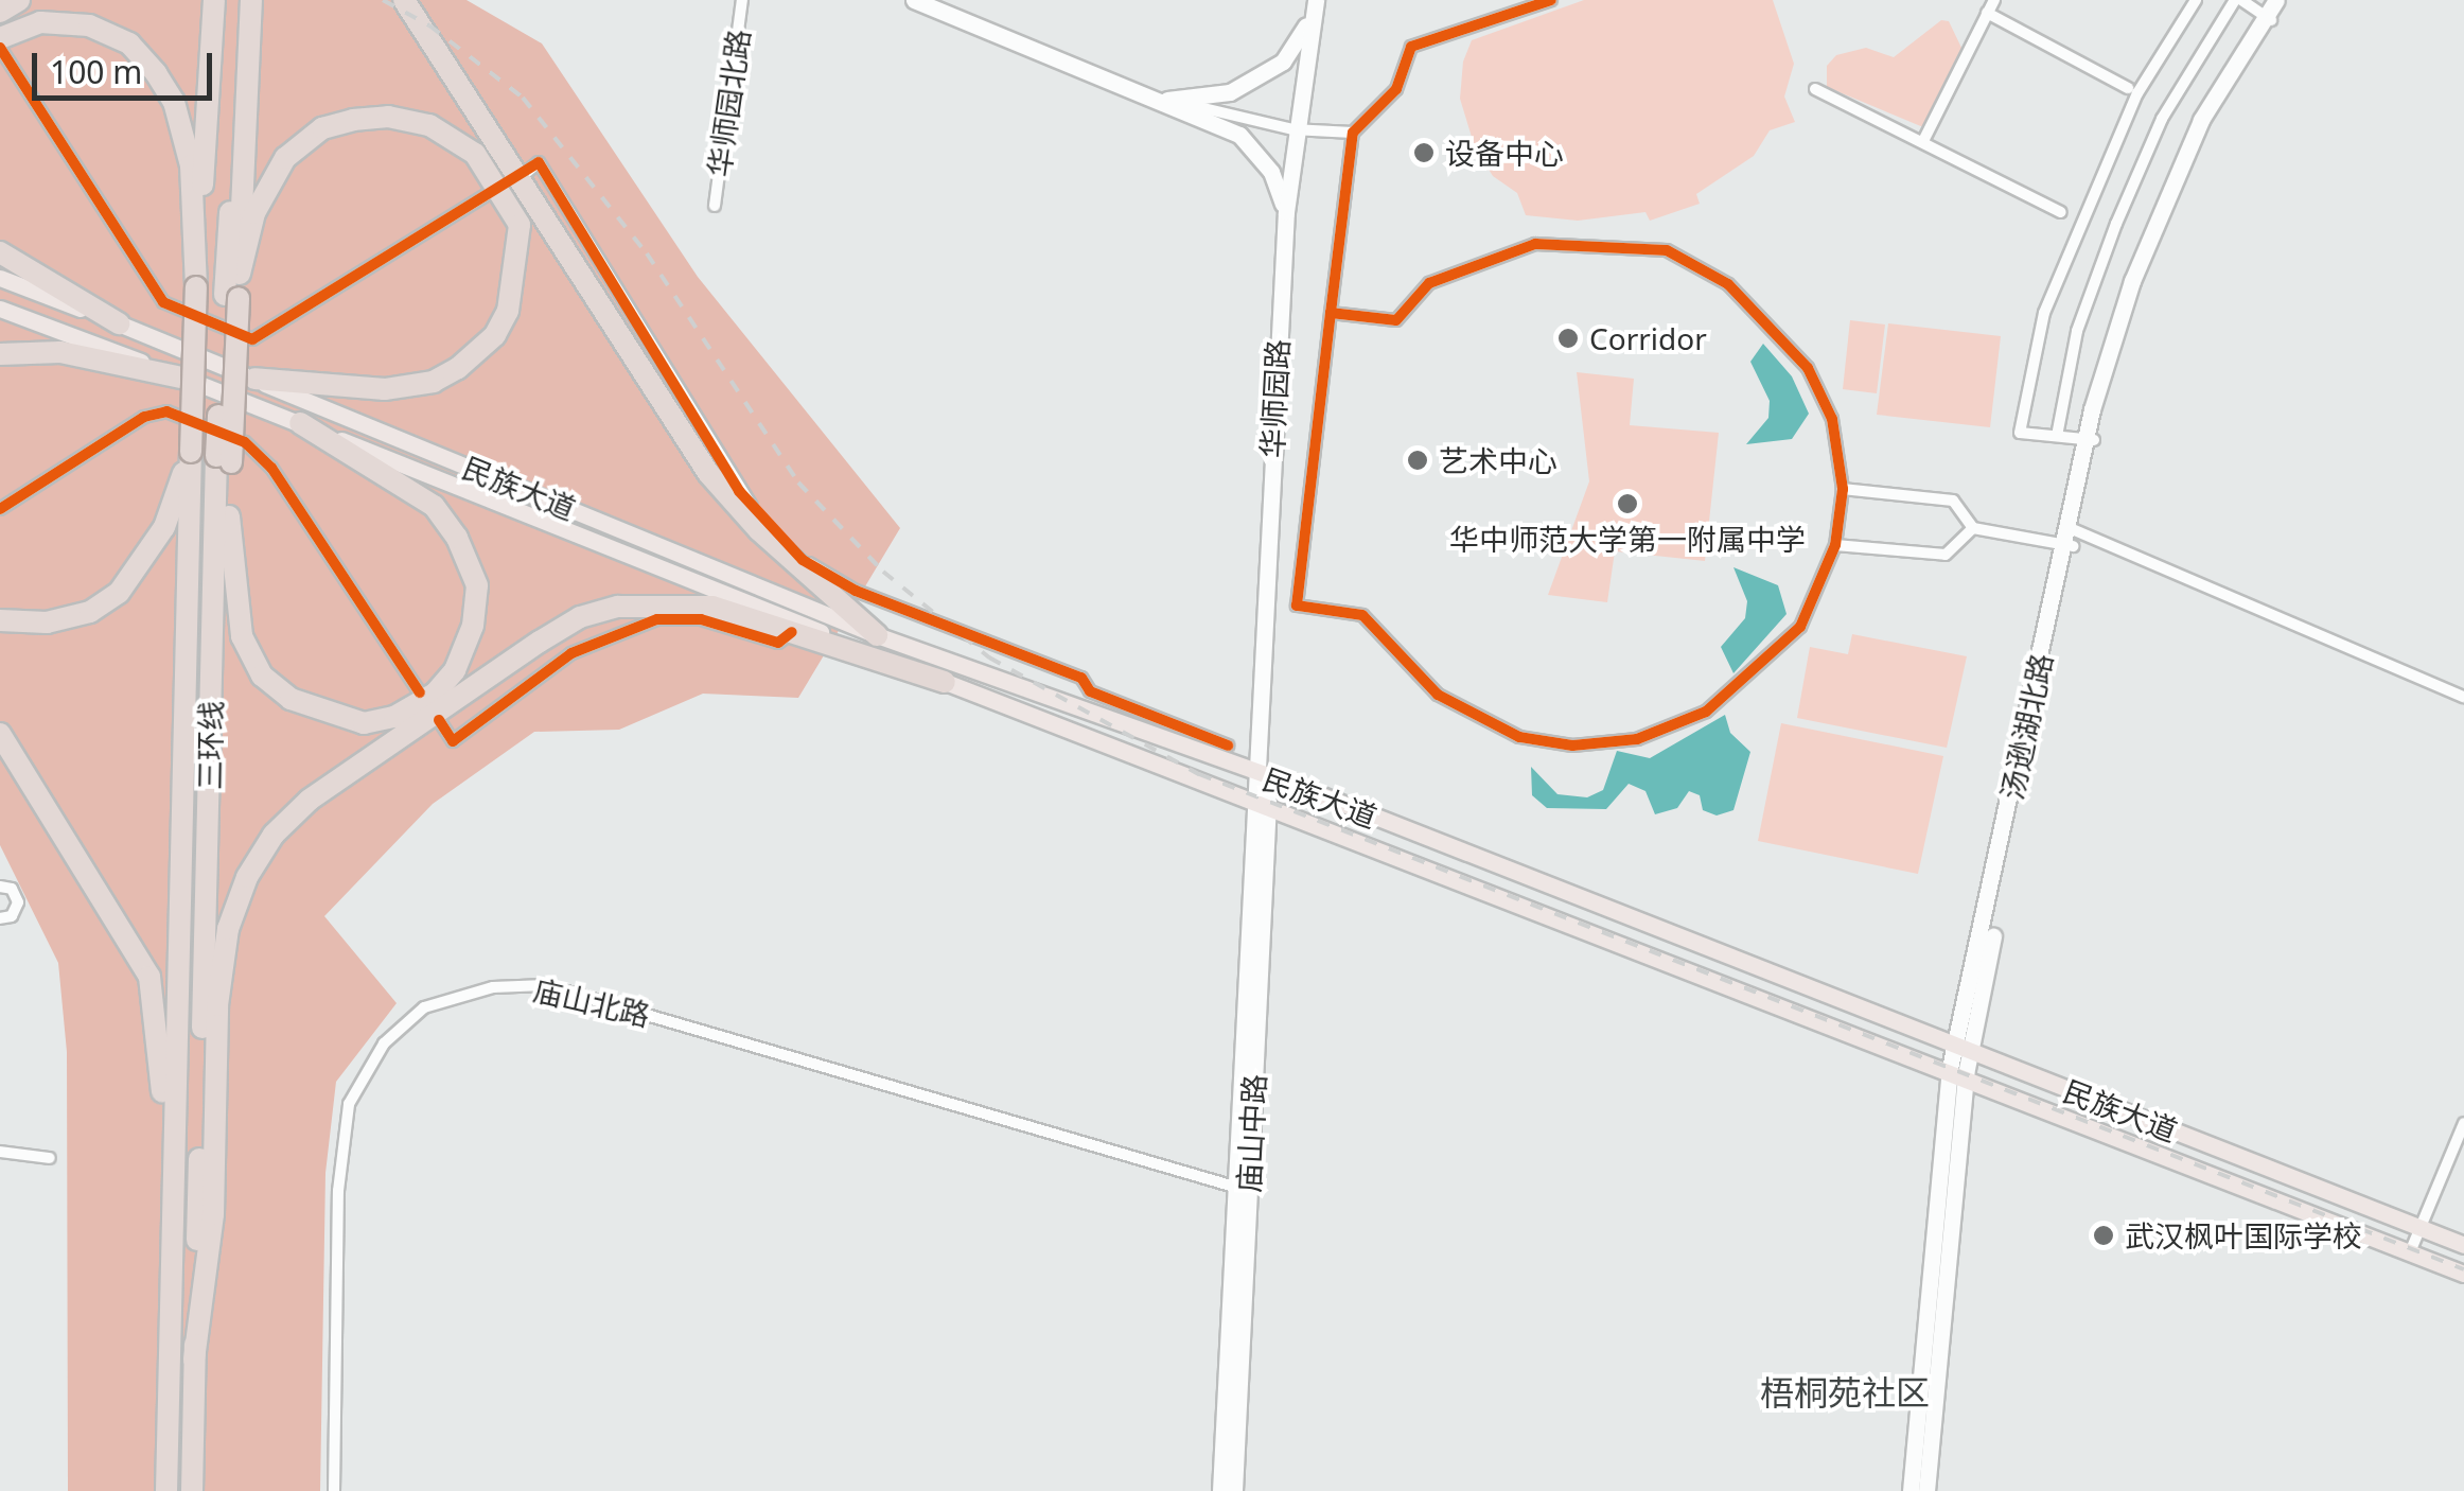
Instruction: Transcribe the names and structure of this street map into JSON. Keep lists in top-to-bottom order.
{
  "streets": {
    "highway": ["三环线"],
    "main road": [
      "华师园路",
      "民族大道",
      "汤逊湖北路",
      "庙山中路"
    ],
    "street": ["华师园北路", "庙山北路"]
  },
  "crossings": [
    ["华师园路", "民族大道"],
    ["华师园路", "庙山中路"],
    ["民族大道", "汤逊湖北路"],
    ["民族大道", "庙山中路"],
    ["庙山北路", "庙山中路"]
  ],
  "districts": ["梧桐苑社区"],
  "places": [
    "设备中心",
    "Corridor",
    "艺术中心",
    "华中师范大学第一附属中学",
    "武汉枫叶国际学校"
  ],
  "scale_bar": "100 m"
}
